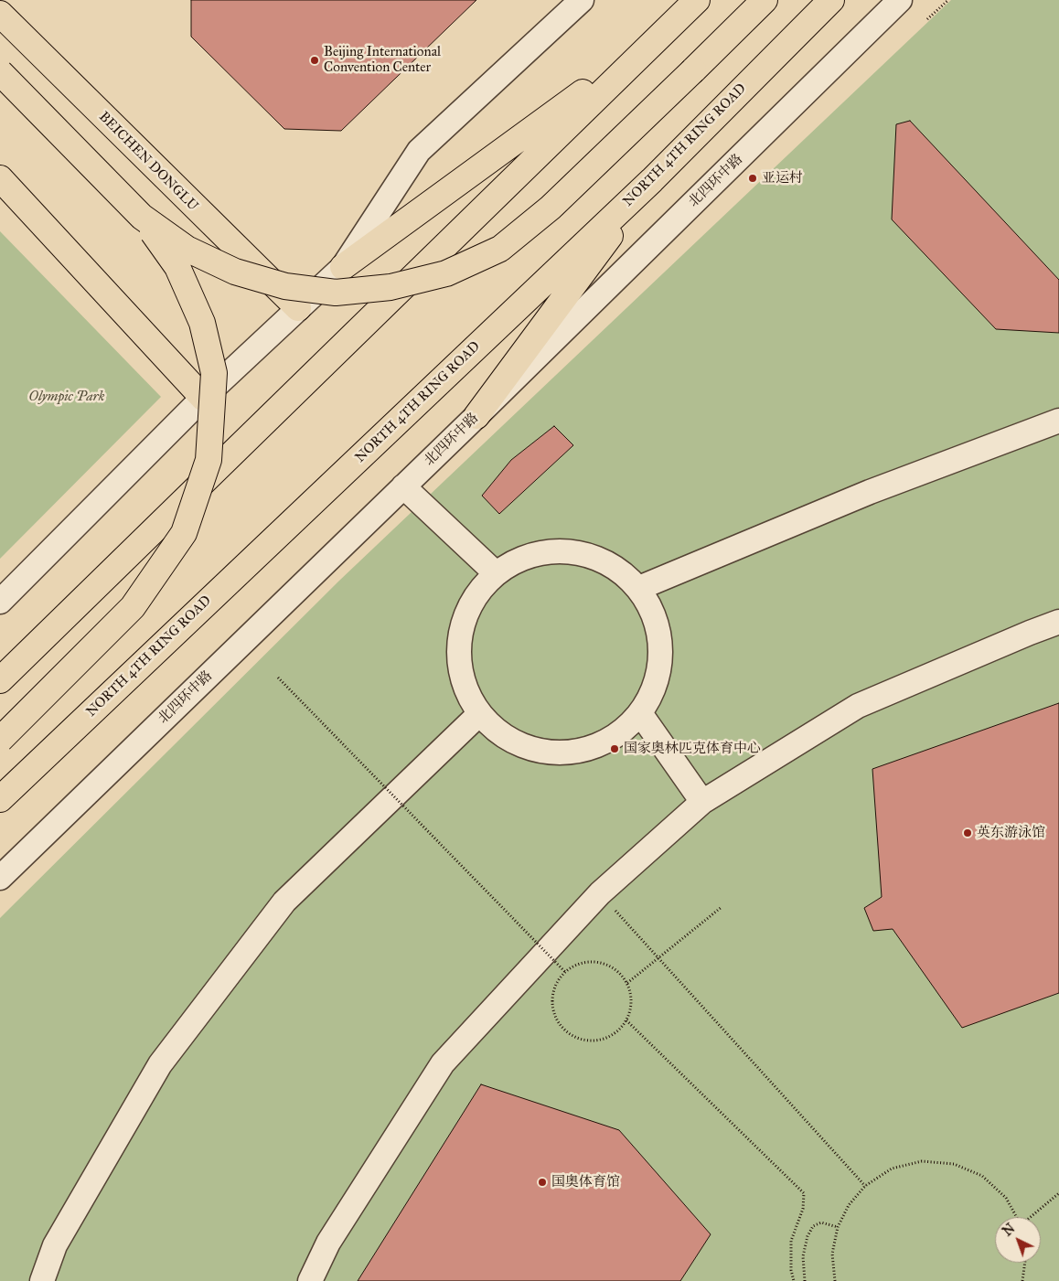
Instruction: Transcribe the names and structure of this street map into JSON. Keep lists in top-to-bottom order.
{
  "streets": {
    "main road": ["NORTH 4TH RING ROAD", "BEICHEN DONGLU"],
    "street": ["北四环中路"]
  },
  "parks": ["Olympic Park"],
  "places": [
    "Beijing International Convention Center",
    "亚运村",
    "国家奥林匹克体育中心",
    "英东游泳馆",
    "国奥体育馆"
  ],
  "north": "top left"
}
